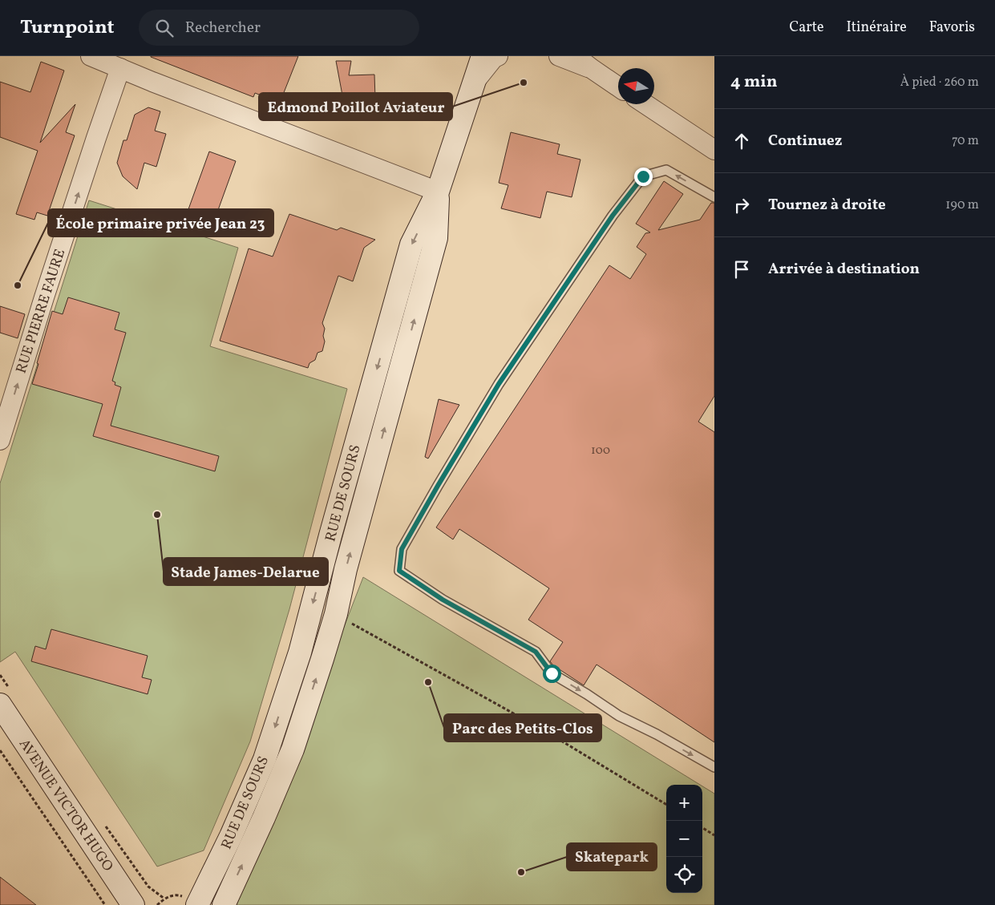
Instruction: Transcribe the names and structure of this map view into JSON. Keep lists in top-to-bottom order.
{
  "streets": {
    "main road": ["RUE DE SOURS", "AVENUE VICTOR HUGO"],
    "street": ["RUE PIERRE FAURE"]
  },
  "one_way": ["RUE PIERRE FAURE"],
  "places": [
    "Edmond Poillot Aviateur",
    "École primaire privée Jean 23",
    "Stade James-Delarue",
    "Parc des Petits-Clos",
    "Skatepark"
  ],
  "house_numbers": ["100"],
  "north": "left",
  "page": {
    "header": "Turnpoint",
    "search": "Rechercher",
    "nav": ["Carte", "Itinéraire", "Favoris"],
    "heading": ["4 min", "À pied · 260 m"],
    "list": [
      ["Continuez", "70 m"],
      ["Tournez à droite", "190 m"],
      "Arrivée à destination"
    ],
    "map_buttons": ["+", "−"]
  }
}
